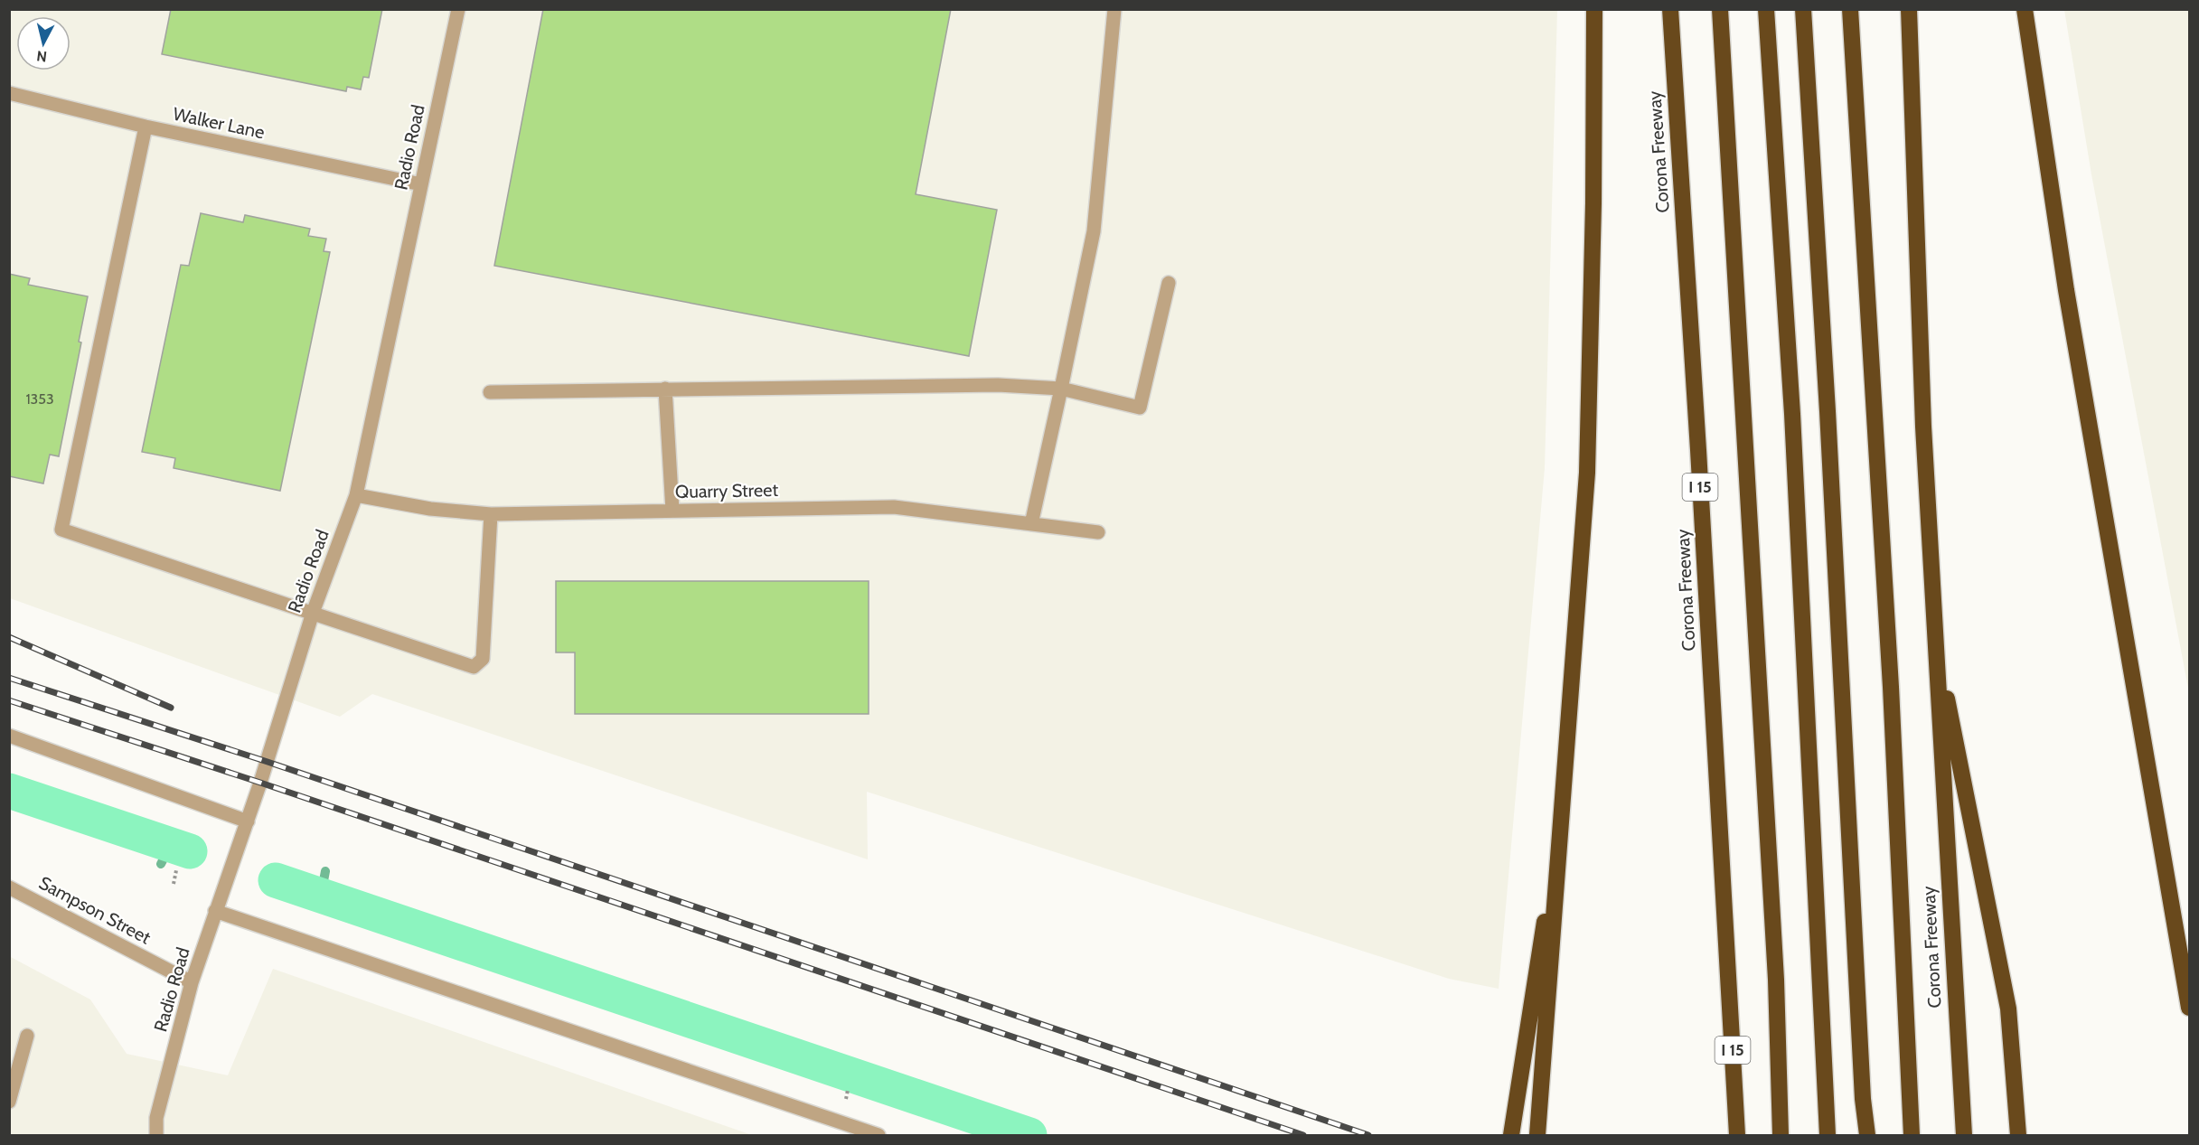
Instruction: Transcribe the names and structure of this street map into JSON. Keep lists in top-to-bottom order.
{
  "streets": {
    "highway": ["Corona Freeway", "I 15"],
    "street": [
      "Walker Lane",
      "Radio Road",
      "Quarry Street",
      "Sampson Street"
    ]
  },
  "crossings": [
    ["Walker Lane", "Radio Road"],
    ["Radio Road", "Quarry Street"],
    ["Radio Road", "Sampson Street"]
  ],
  "house_numbers": ["1353"],
  "north": "bottom"
}
